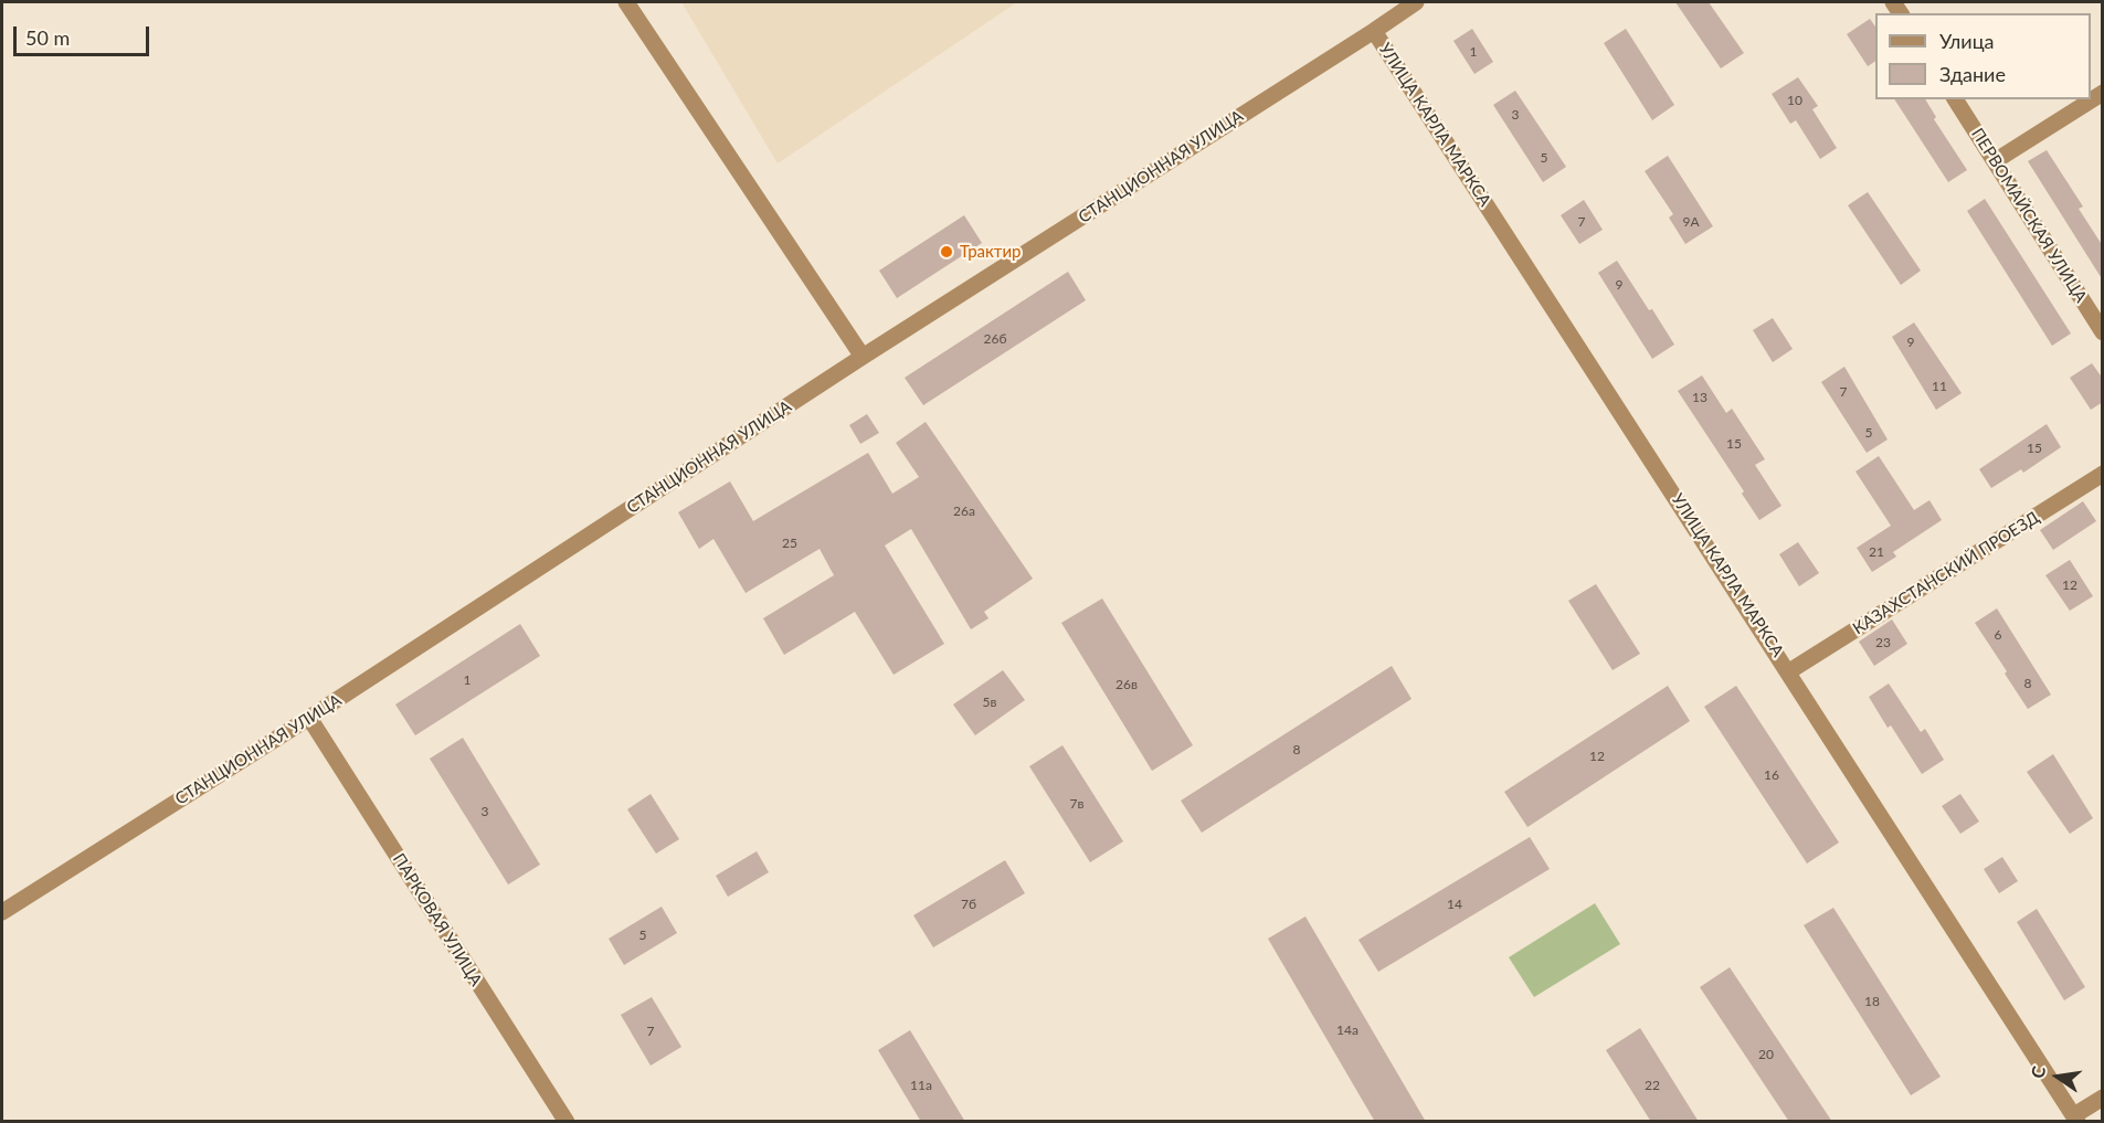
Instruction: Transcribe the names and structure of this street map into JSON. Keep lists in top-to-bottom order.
{
  "streets": {
    "street": [
      "УЛИЦА КАРЛА МАРКСА",
      "СТАНЦИОННАЯ УЛИЦА",
      "ПЕРВОМАЙСКАЯ УЛИЦА",
      "КАЗАХСТАНСКИЙ ПРОЕЗД",
      "ПАРКОВАЯ УЛИЦА"
    ]
  },
  "crossings": [
    ["УЛИЦА КАРЛА МАРКСА", "СТАНЦИОННАЯ УЛИЦА"],
    ["УЛИЦА КАРЛА МАРКСА", "КАЗАХСТАНСКИЙ ПРОЕЗД"],
    ["СТАНЦИОННАЯ УЛИЦА", "ПАРКОВАЯ УЛИЦА"]
  ],
  "places": ["Трактир"],
  "house_numbers": [
    "1",
    "10",
    "3",
    "5",
    "7",
    "9А",
    "9",
    "26б",
    "9",
    "11",
    "7",
    "13",
    "5",
    "15",
    "15",
    "26а",
    "25",
    "21",
    "12",
    "6",
    "23",
    "1",
    "8",
    "26в",
    "5в",
    "8",
    "12",
    "16",
    "7в",
    "3",
    "7б",
    "14",
    "5",
    "18",
    "14а",
    "7",
    "20",
    "11а",
    "22"
  ],
  "legend": ["Улица", "Здание"],
  "scale_bar": "50 m",
  "north": "left"
}
